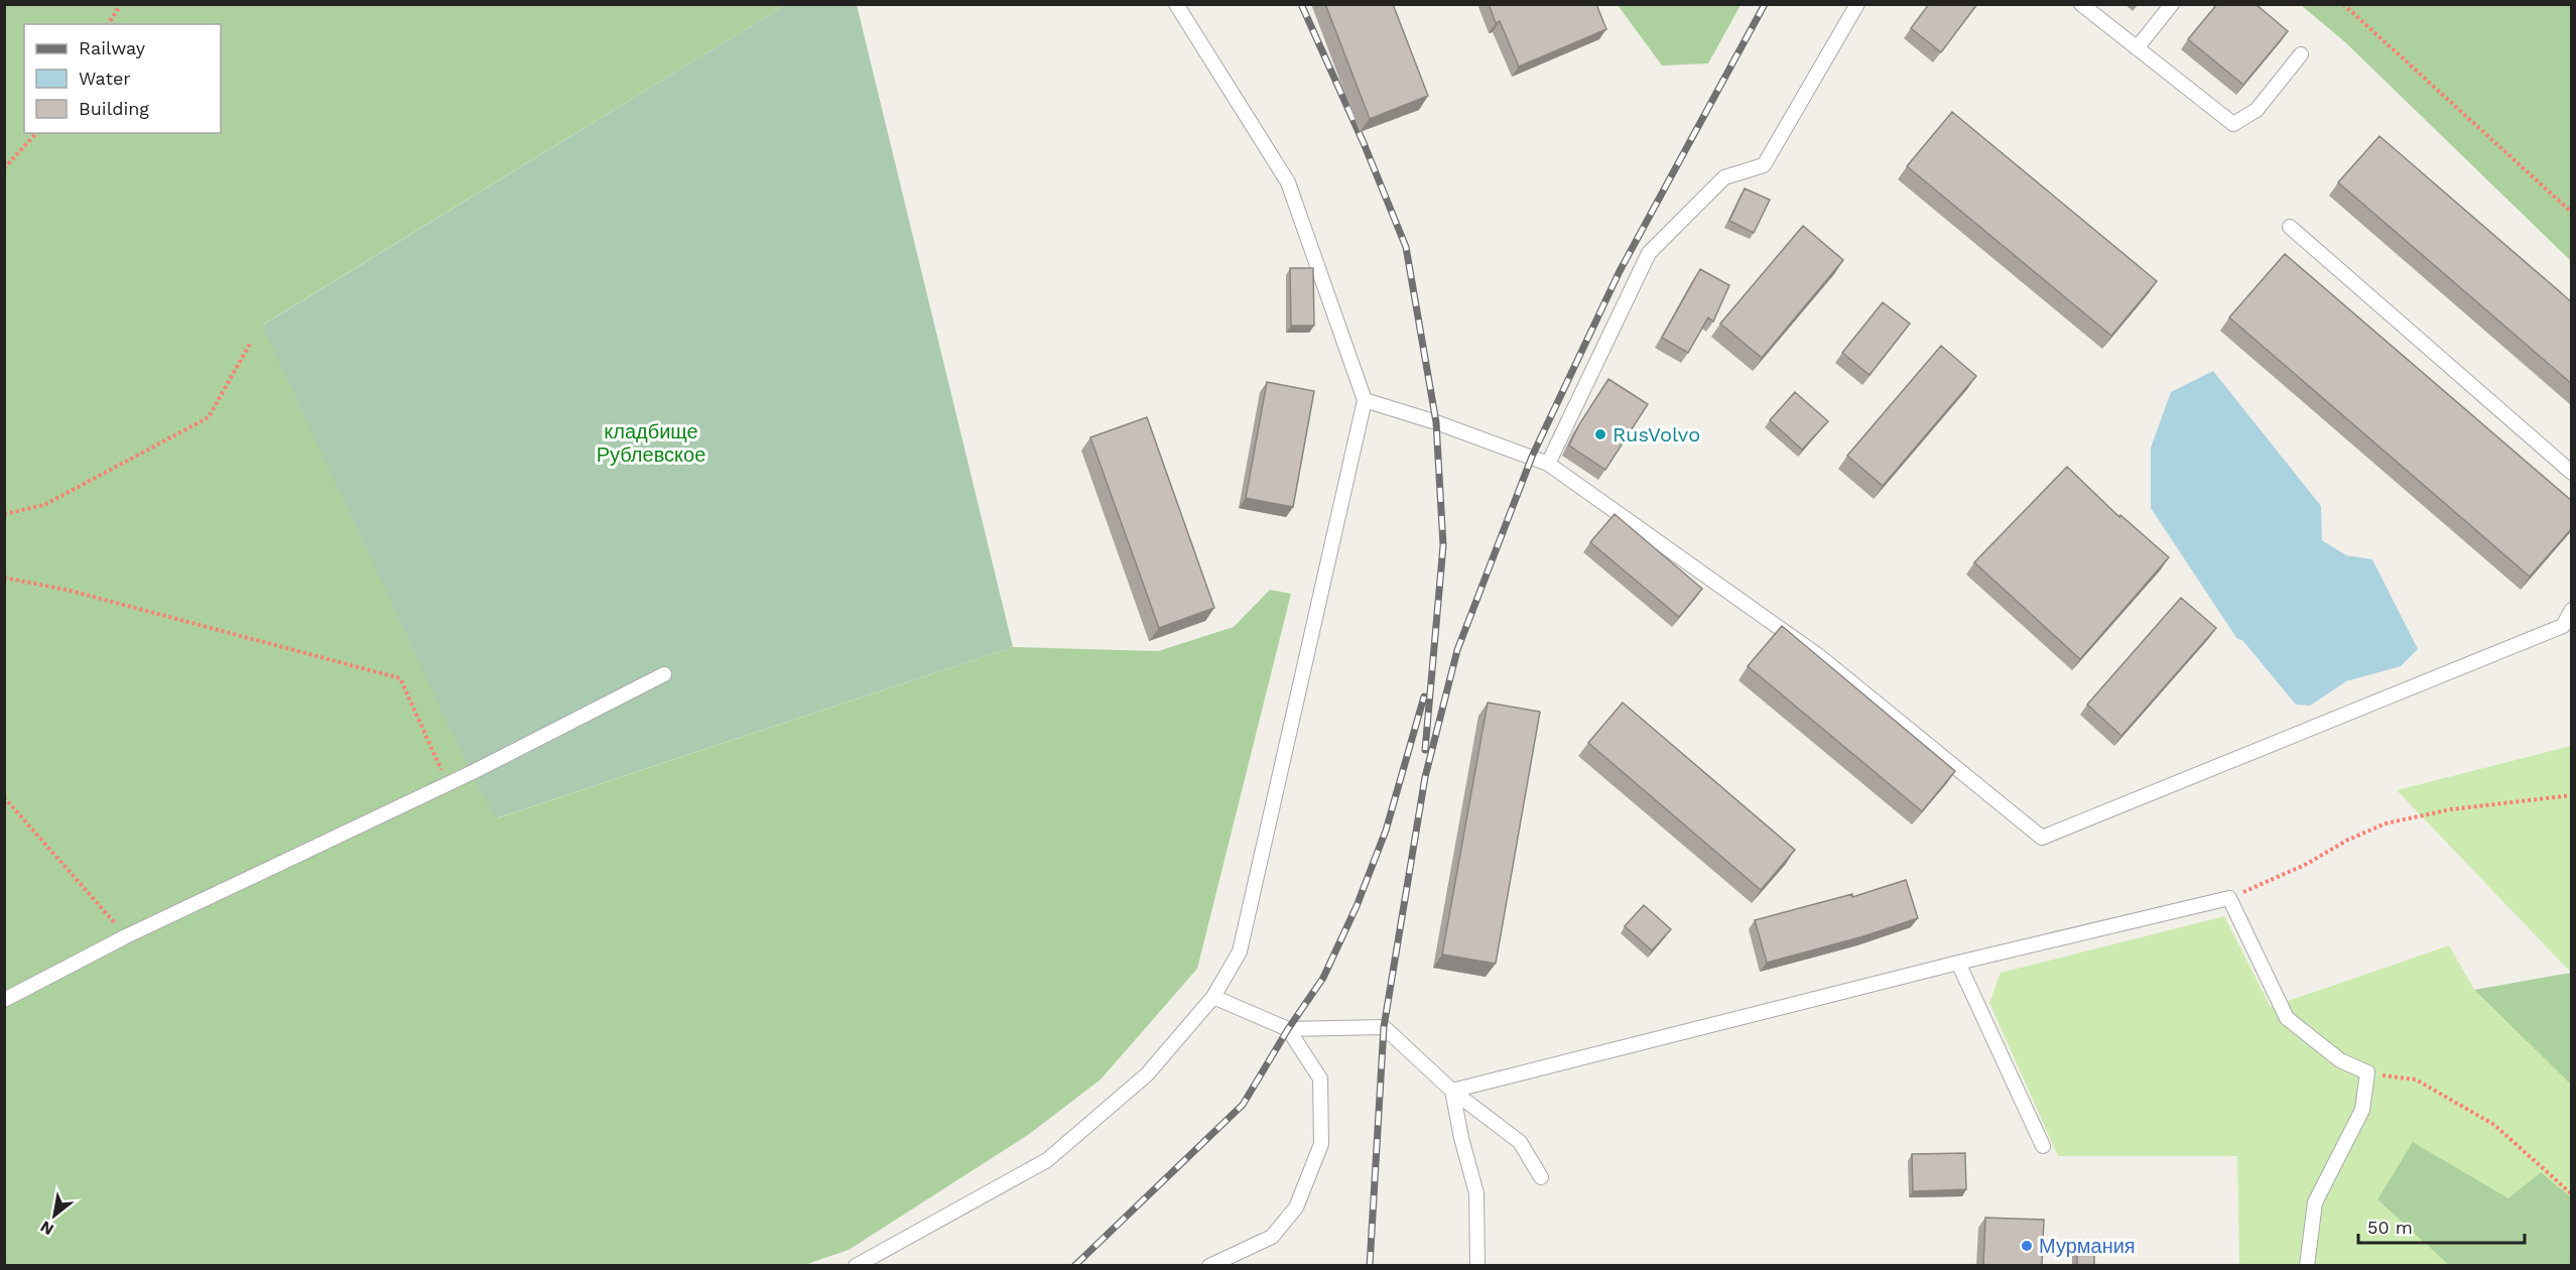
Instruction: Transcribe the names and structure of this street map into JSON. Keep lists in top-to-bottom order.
{
  "parks": ["кладбище Рублевское"],
  "places": ["RusVolvo", "Мурмания"],
  "legend": ["Railway", "Water", "Building"],
  "scale_bar": "50 m",
  "north": "bottom left"
}
